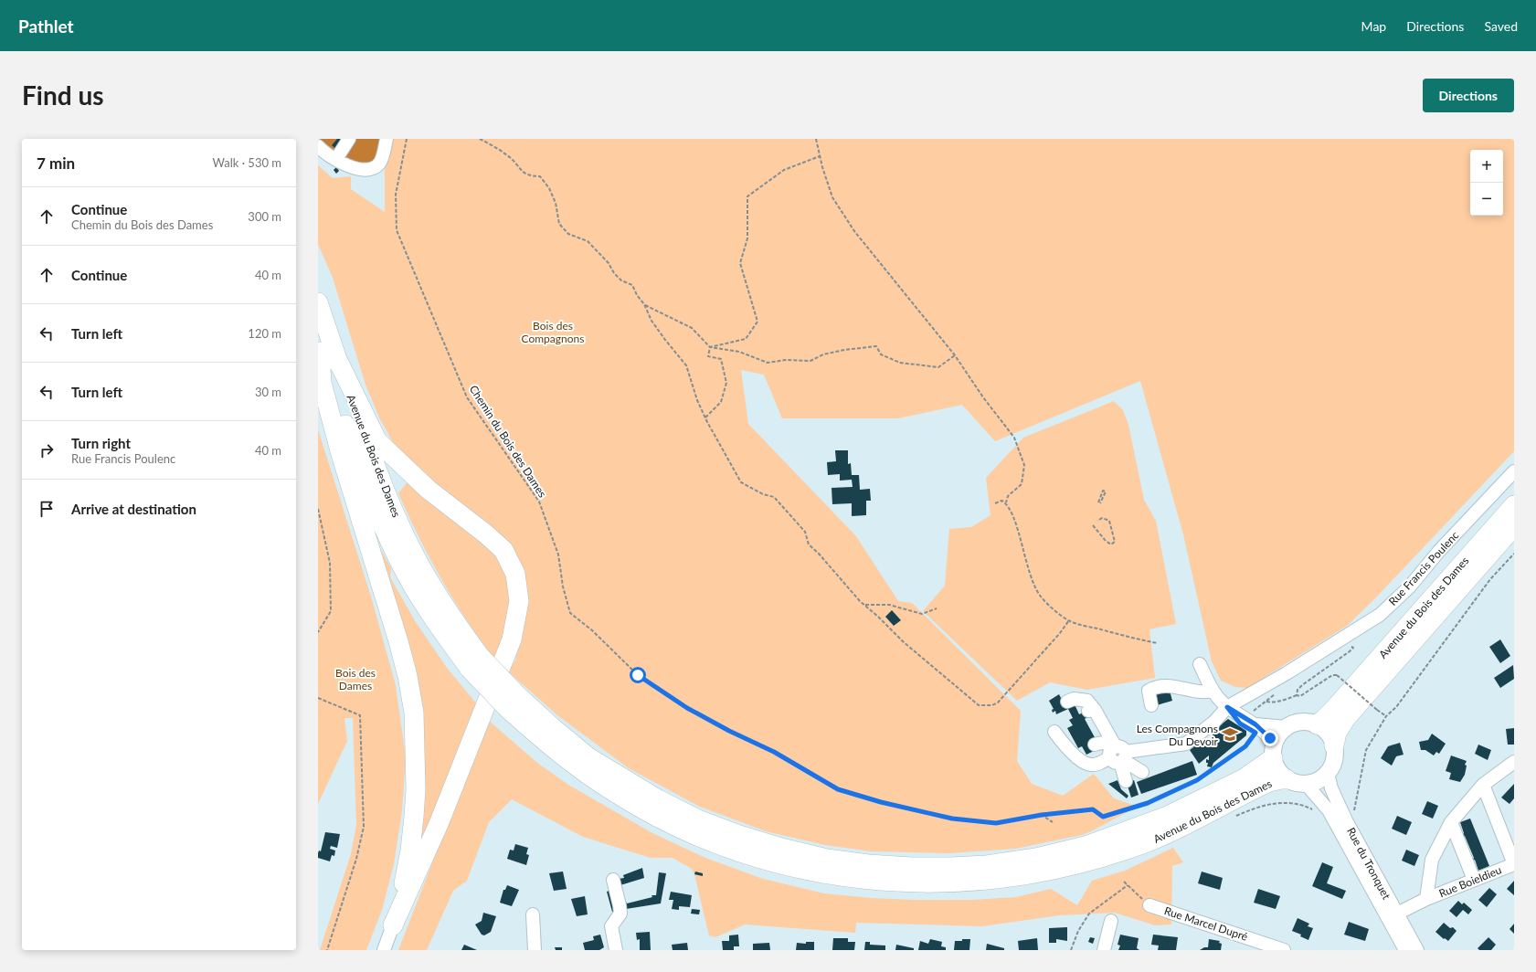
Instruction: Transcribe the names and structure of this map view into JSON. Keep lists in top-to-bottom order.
{
  "streets": {
    "highway": ["Avenue du Bois des Dames"],
    "street": [
      "Rue Francis Poulenc",
      "Rue du Tronquet",
      "Rue Boieldieu",
      "Rue Marcel Dupré"
    ],
    "path": ["Chemin du Bois des Dames"]
  },
  "crossings": [
    ["Avenue du Bois des Dames", "Rue du Tronquet"],
    ["Rue du Tronquet", "Rue Boieldieu"]
  ],
  "parks": ["Bois des Compagnons", "Bois des Dames"],
  "places": {
    "school or university": ["Les Compagnons Du Devoir"]
  },
  "page": {
    "header": "Pathlet",
    "nav": ["Map", "Directions", "Saved"],
    "buttons": "Directions",
    "title": "Find us",
    "heading": ["7 min", "Walk · 530 m"],
    "map_buttons": ["+", "−"],
    "list": [
      ["Continue", "Chemin du Bois des Dames", "300 m"],
      ["Continue", "40 m"],
      ["Turn left", "120 m"],
      ["Turn left", "30 m"],
      ["Turn right", "Rue Francis Poulenc", "40 m"],
      "Arrive at destination"
    ]
  }
}
